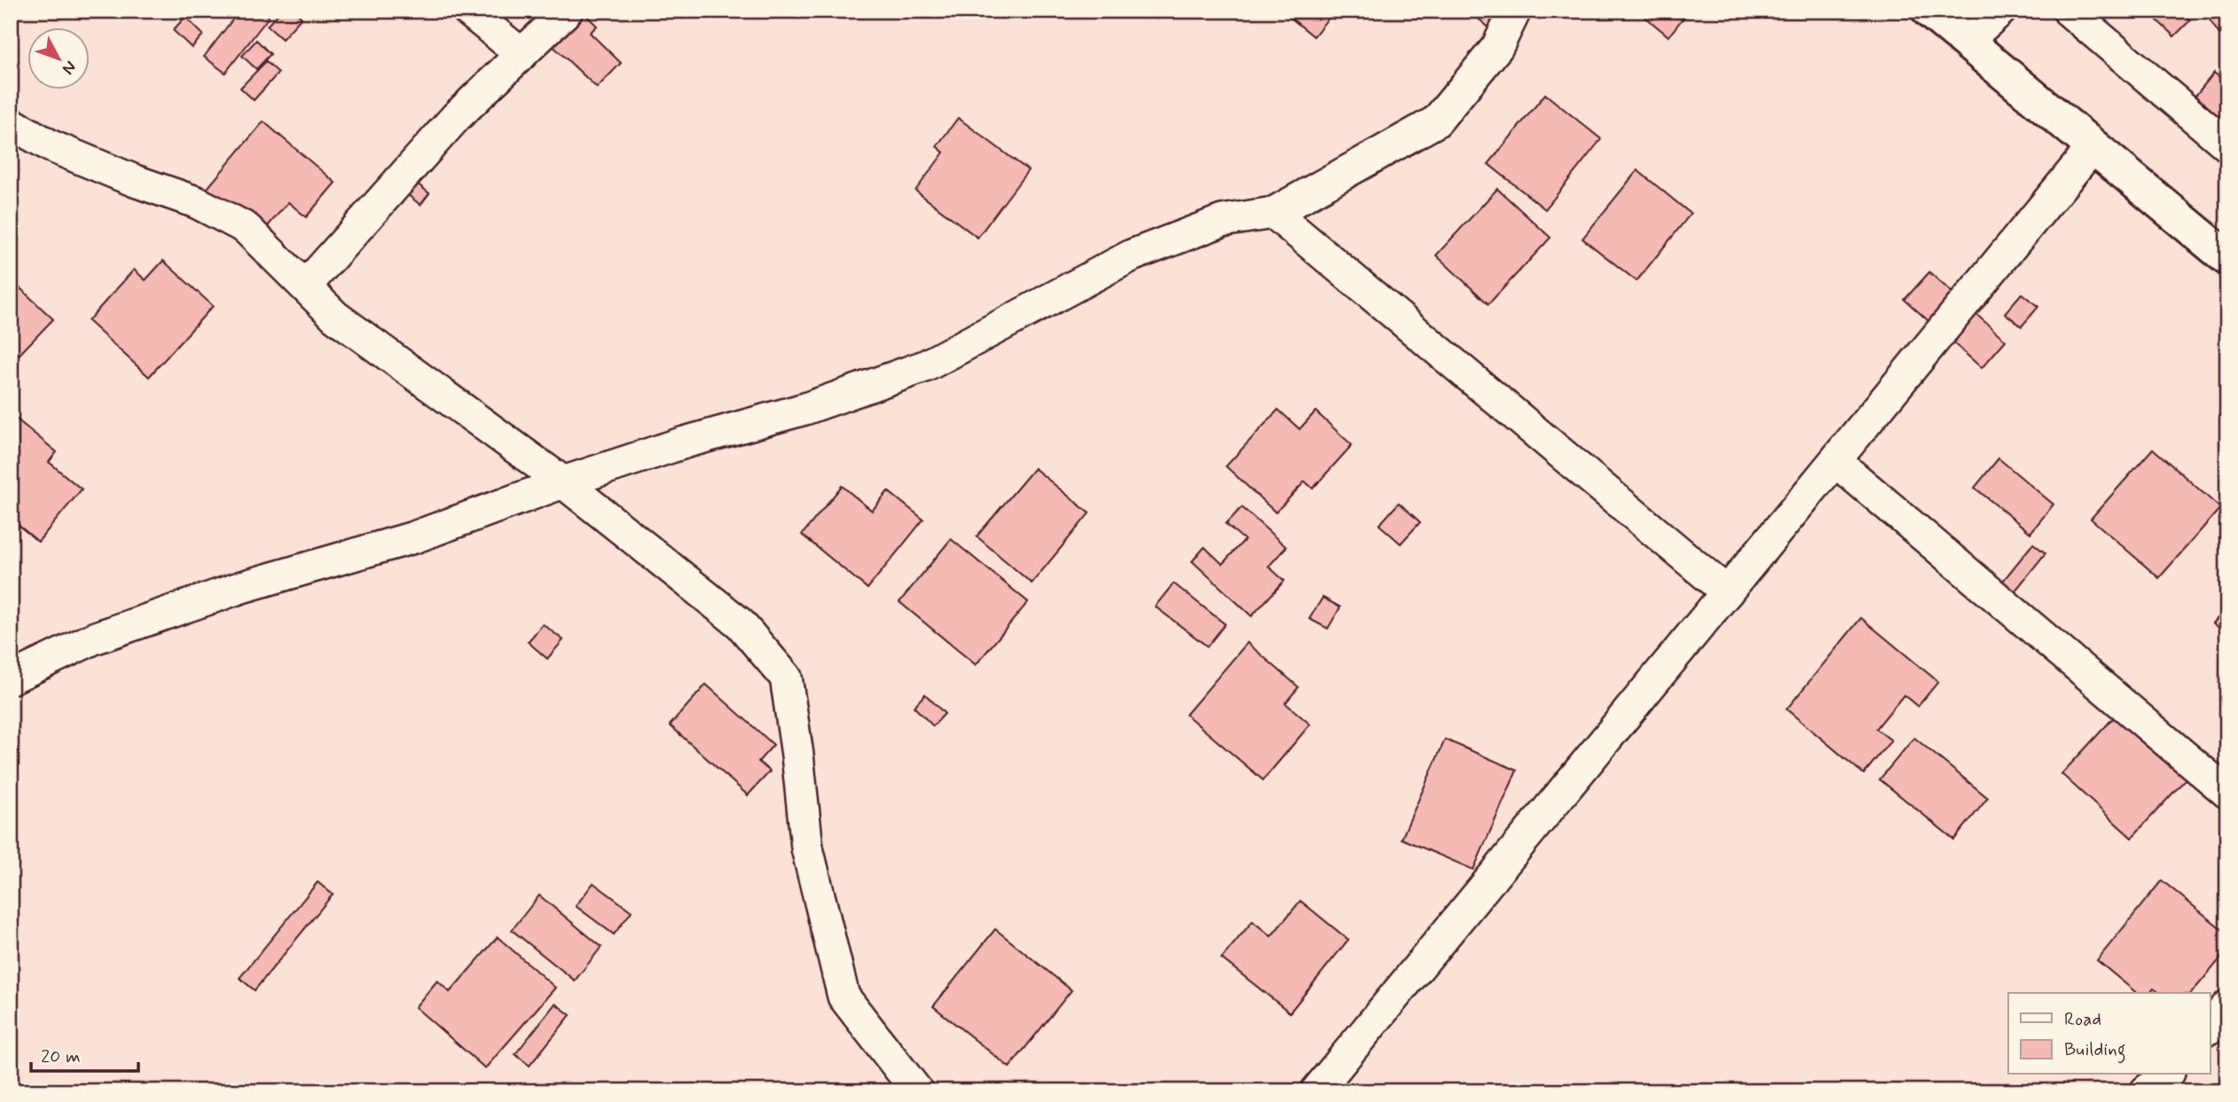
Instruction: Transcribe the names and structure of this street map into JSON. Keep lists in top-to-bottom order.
{
  "legend": ["Road", "Building"],
  "scale_bar": "20 m",
  "north": "bottom right"
}
